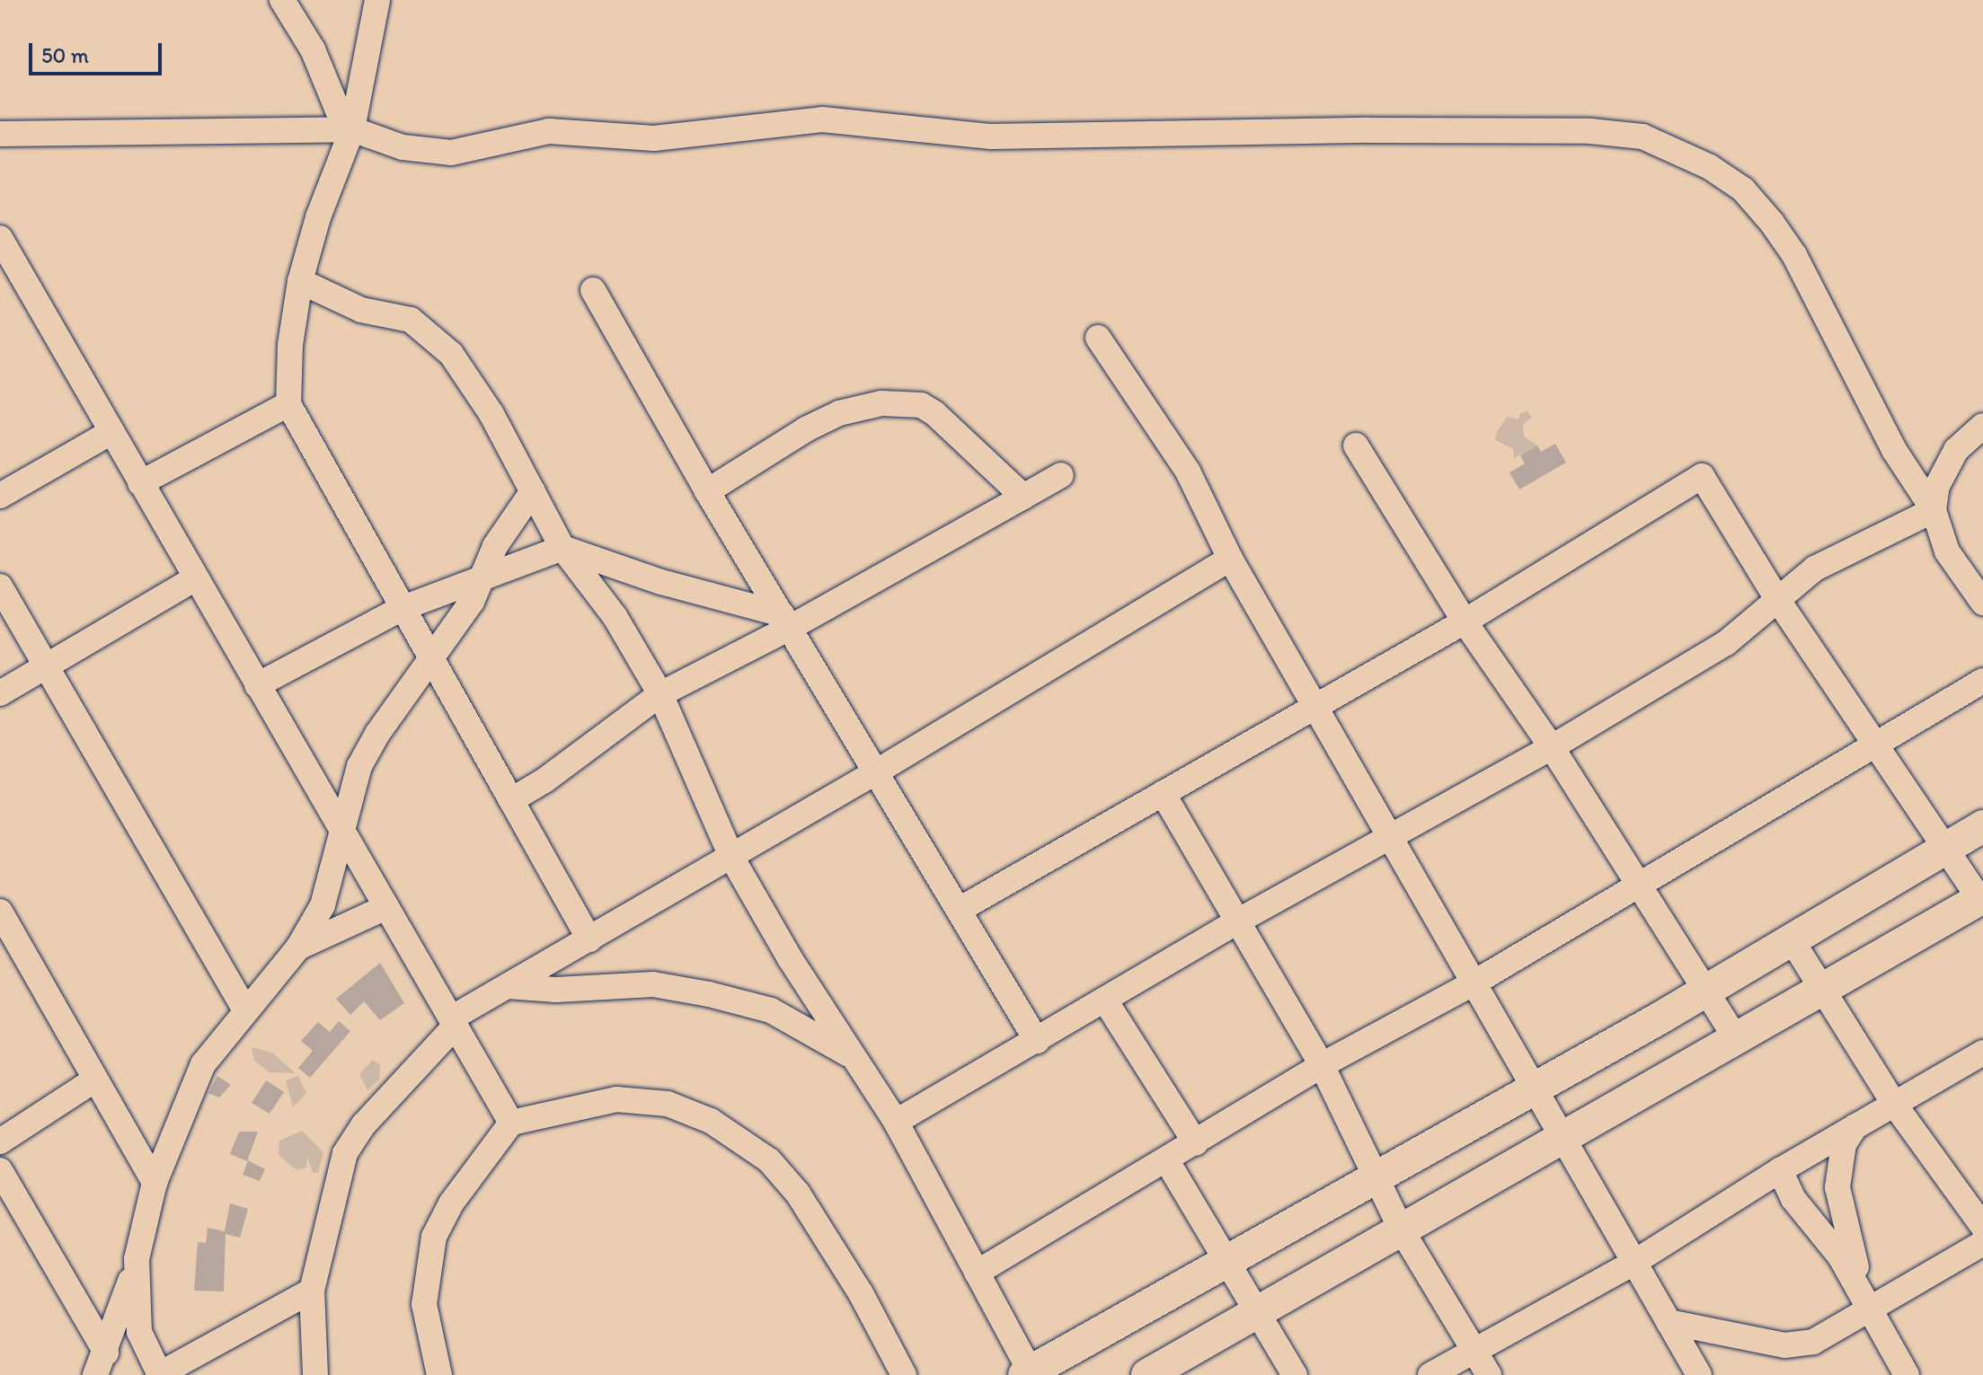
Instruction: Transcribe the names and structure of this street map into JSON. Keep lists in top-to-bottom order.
{
  "scale_bar": "50 m"
}
